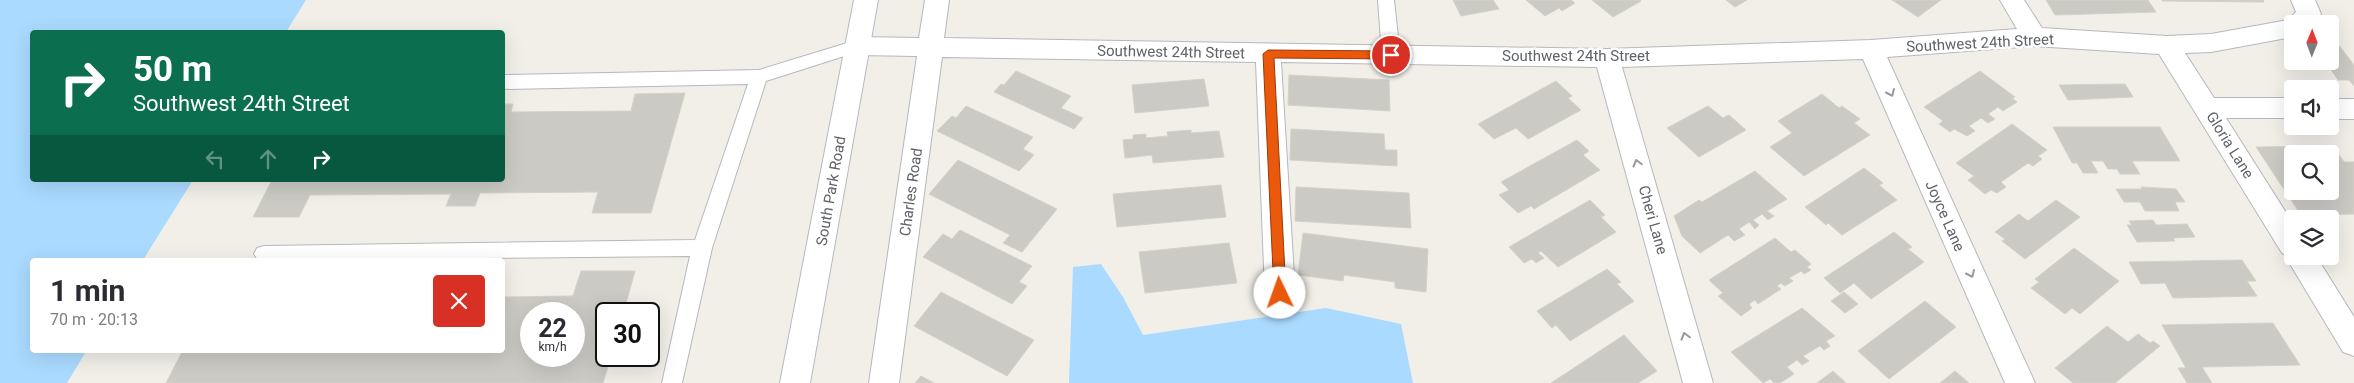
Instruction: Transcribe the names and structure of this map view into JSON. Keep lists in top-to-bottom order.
{
  "streets": {
    "street": [
      "Southwest 24th Street",
      "Gloria Lane",
      "South Park Road",
      "Charles Road",
      "Joyce Lane",
      "Cheri Lane"
    ]
  },
  "crossings": [
    ["Southwest 24th Street", "Gloria Lane"],
    ["Southwest 24th Street", "South Park Road"],
    ["Southwest 24th Street", "Charles Road"],
    ["Southwest 24th Street", "Joyce Lane"],
    ["Southwest 24th Street", "Cheri Lane"]
  ],
  "one_way": ["Joyce Lane", "Cheri Lane"],
  "north": "top",
  "page": {
    "turn": ["50 m", "Southwest 24th Street"],
    "heading": ["1 min", "70 m · 20:13"],
    "speed": "22 km/h",
    "limit": "30"
  }
}
